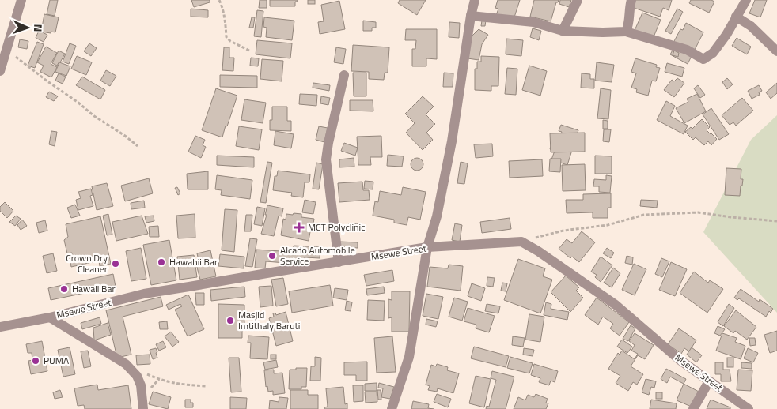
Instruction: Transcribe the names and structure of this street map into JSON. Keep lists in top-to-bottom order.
{
  "streets": {
    "street": ["Msewe Street"]
  },
  "places": {
    "health": ["MCT Polyclinic"],
    "other": [
      "Alcado Automobile Service",
      "Hawahii Bar",
      "Crown Dry Cleaner",
      "Hawaii Bar",
      "Masjid Imtithaly Baruti",
      "PUMA"
    ]
  },
  "north": "right"
}
